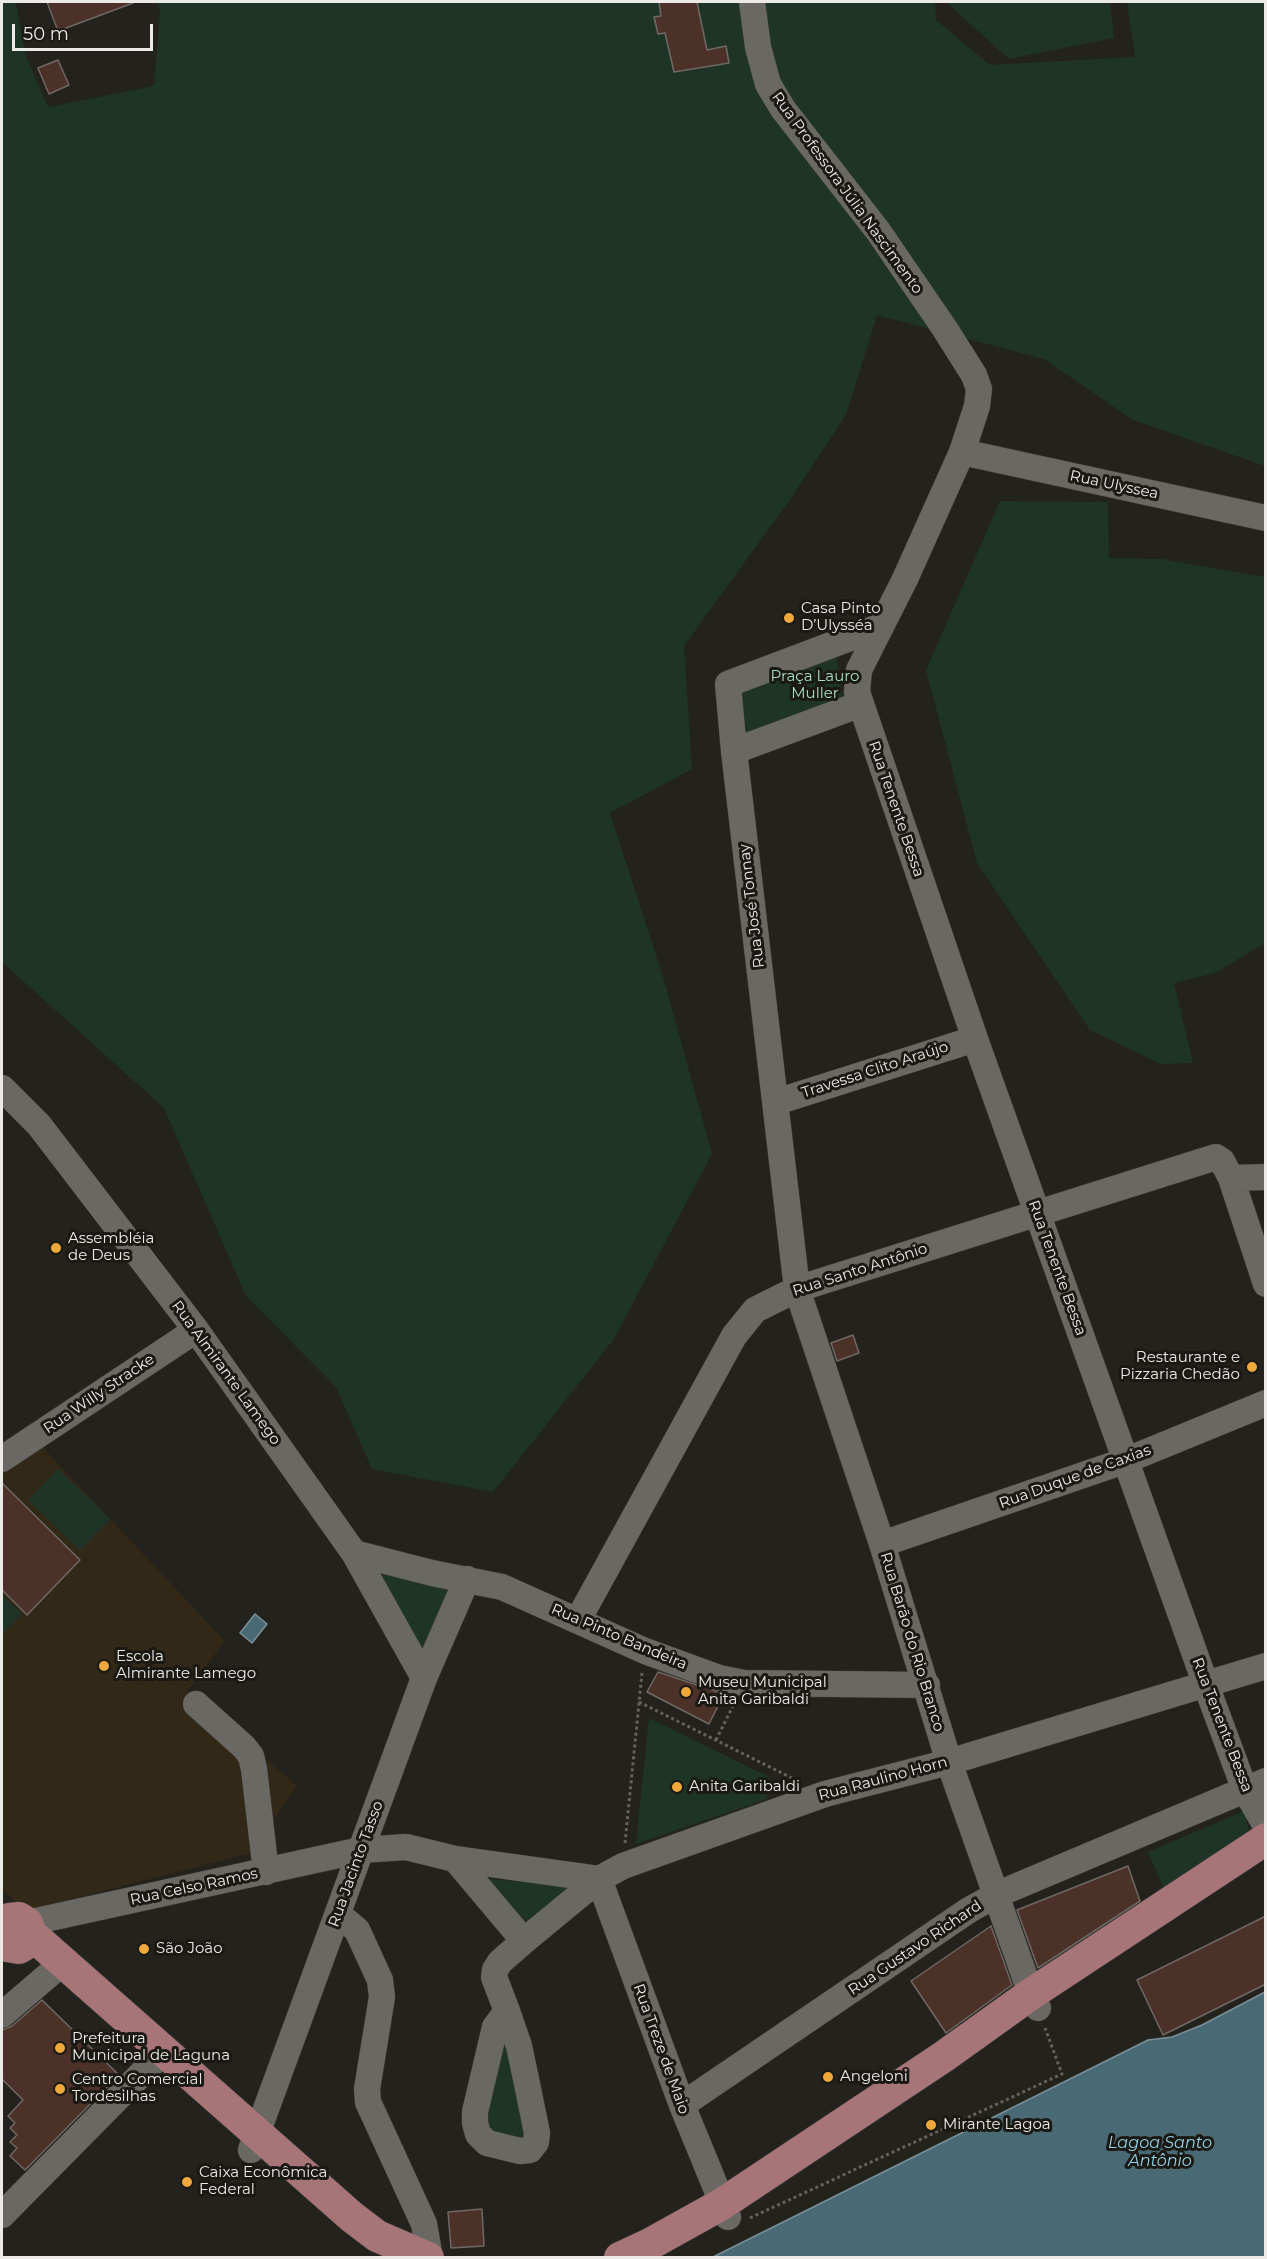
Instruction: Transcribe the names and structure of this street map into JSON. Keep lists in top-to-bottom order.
{
  "streets": {
    "street": [
      "Rua Professora Júlia Nascimento",
      "Rua Ulyssea",
      "Rua Tenente Bessa",
      "Rua José Tonnay",
      "Travessa Clito Araújo",
      "Rua Santo Antônio",
      "Rua Almirante Lamego",
      "Rua Willy Stracke",
      "Rua Duque de Caxias",
      "Rua Pinto Bandeira",
      "Rua Barão do Rio Branco",
      "Rua Raulino Horn",
      "Rua Jacinto Tasso",
      "Rua Celso Ramos",
      "Rua Gustavo Richard",
      "Rua Treze de Maio"
    ]
  },
  "crossings": [
    ["Rua Professora Júlia Nascimento", "Rua Ulyssea"],
    ["Rua Professora Júlia Nascimento", "Rua Tenente Bessa"],
    ["Rua Professora Júlia Nascimento", "Rua José Tonnay"],
    ["Rua Tenente Bessa", "Travessa Clito Araújo"],
    ["Rua Tenente Bessa", "Rua Santo Antônio"],
    ["Rua Tenente Bessa", "Rua Duque de Caxias"],
    ["Rua Tenente Bessa", "Rua Raulino Horn"],
    ["Rua Tenente Bessa", "Rua Gustavo Richard"],
    ["Rua José Tonnay", "Travessa Clito Araújo"],
    ["Rua José Tonnay", "Rua Santo Antônio"],
    ["Rua José Tonnay", "Rua Barão do Rio Branco"],
    ["Rua Santo Antônio", "Rua Pinto Bandeira"],
    ["Rua Santo Antônio", "Rua Barão do Rio Branco"],
    ["Rua Almirante Lamego", "Rua Willy Stracke"],
    ["Rua Almirante Lamego", "Rua Pinto Bandeira"],
    ["Rua Almirante Lamego", "Rua Jacinto Tasso"],
    ["Rua Duque de Caxias", "Rua Barão do Rio Branco"],
    ["Rua Pinto Bandeira", "Rua Barão do Rio Branco"],
    ["Rua Pinto Bandeira", "Rua Jacinto Tasso"],
    ["Rua Barão do Rio Branco", "Rua Raulino Horn"],
    ["Rua Barão do Rio Branco", "Rua Gustavo Richard"],
    ["Rua Raulino Horn", "Rua Treze de Maio"],
    ["Rua Jacinto Tasso", "Rua Celso Ramos"],
    ["Rua Gustavo Richard", "Rua Treze de Maio"]
  ],
  "water": ["Lagoa Santo Antônio"],
  "parks": ["Praça Lauro Muller"],
  "places": [
    "Casa Pinto D’Ulysséa",
    "Assembléia de Deus",
    "Restaurante e Pizzaria Chedão",
    "Escola Almirante Lamego",
    "Museu Municipal Anita Garibaldi",
    "Anita Garibaldi",
    "São João",
    "Prefeitura Municipal de Laguna",
    "Angeloni",
    "Centro Comercial Tordesilhas",
    "Mirante Lagoa",
    "Caixa Econômica Federal"
  ],
  "scale_bar": "50 m"
}
